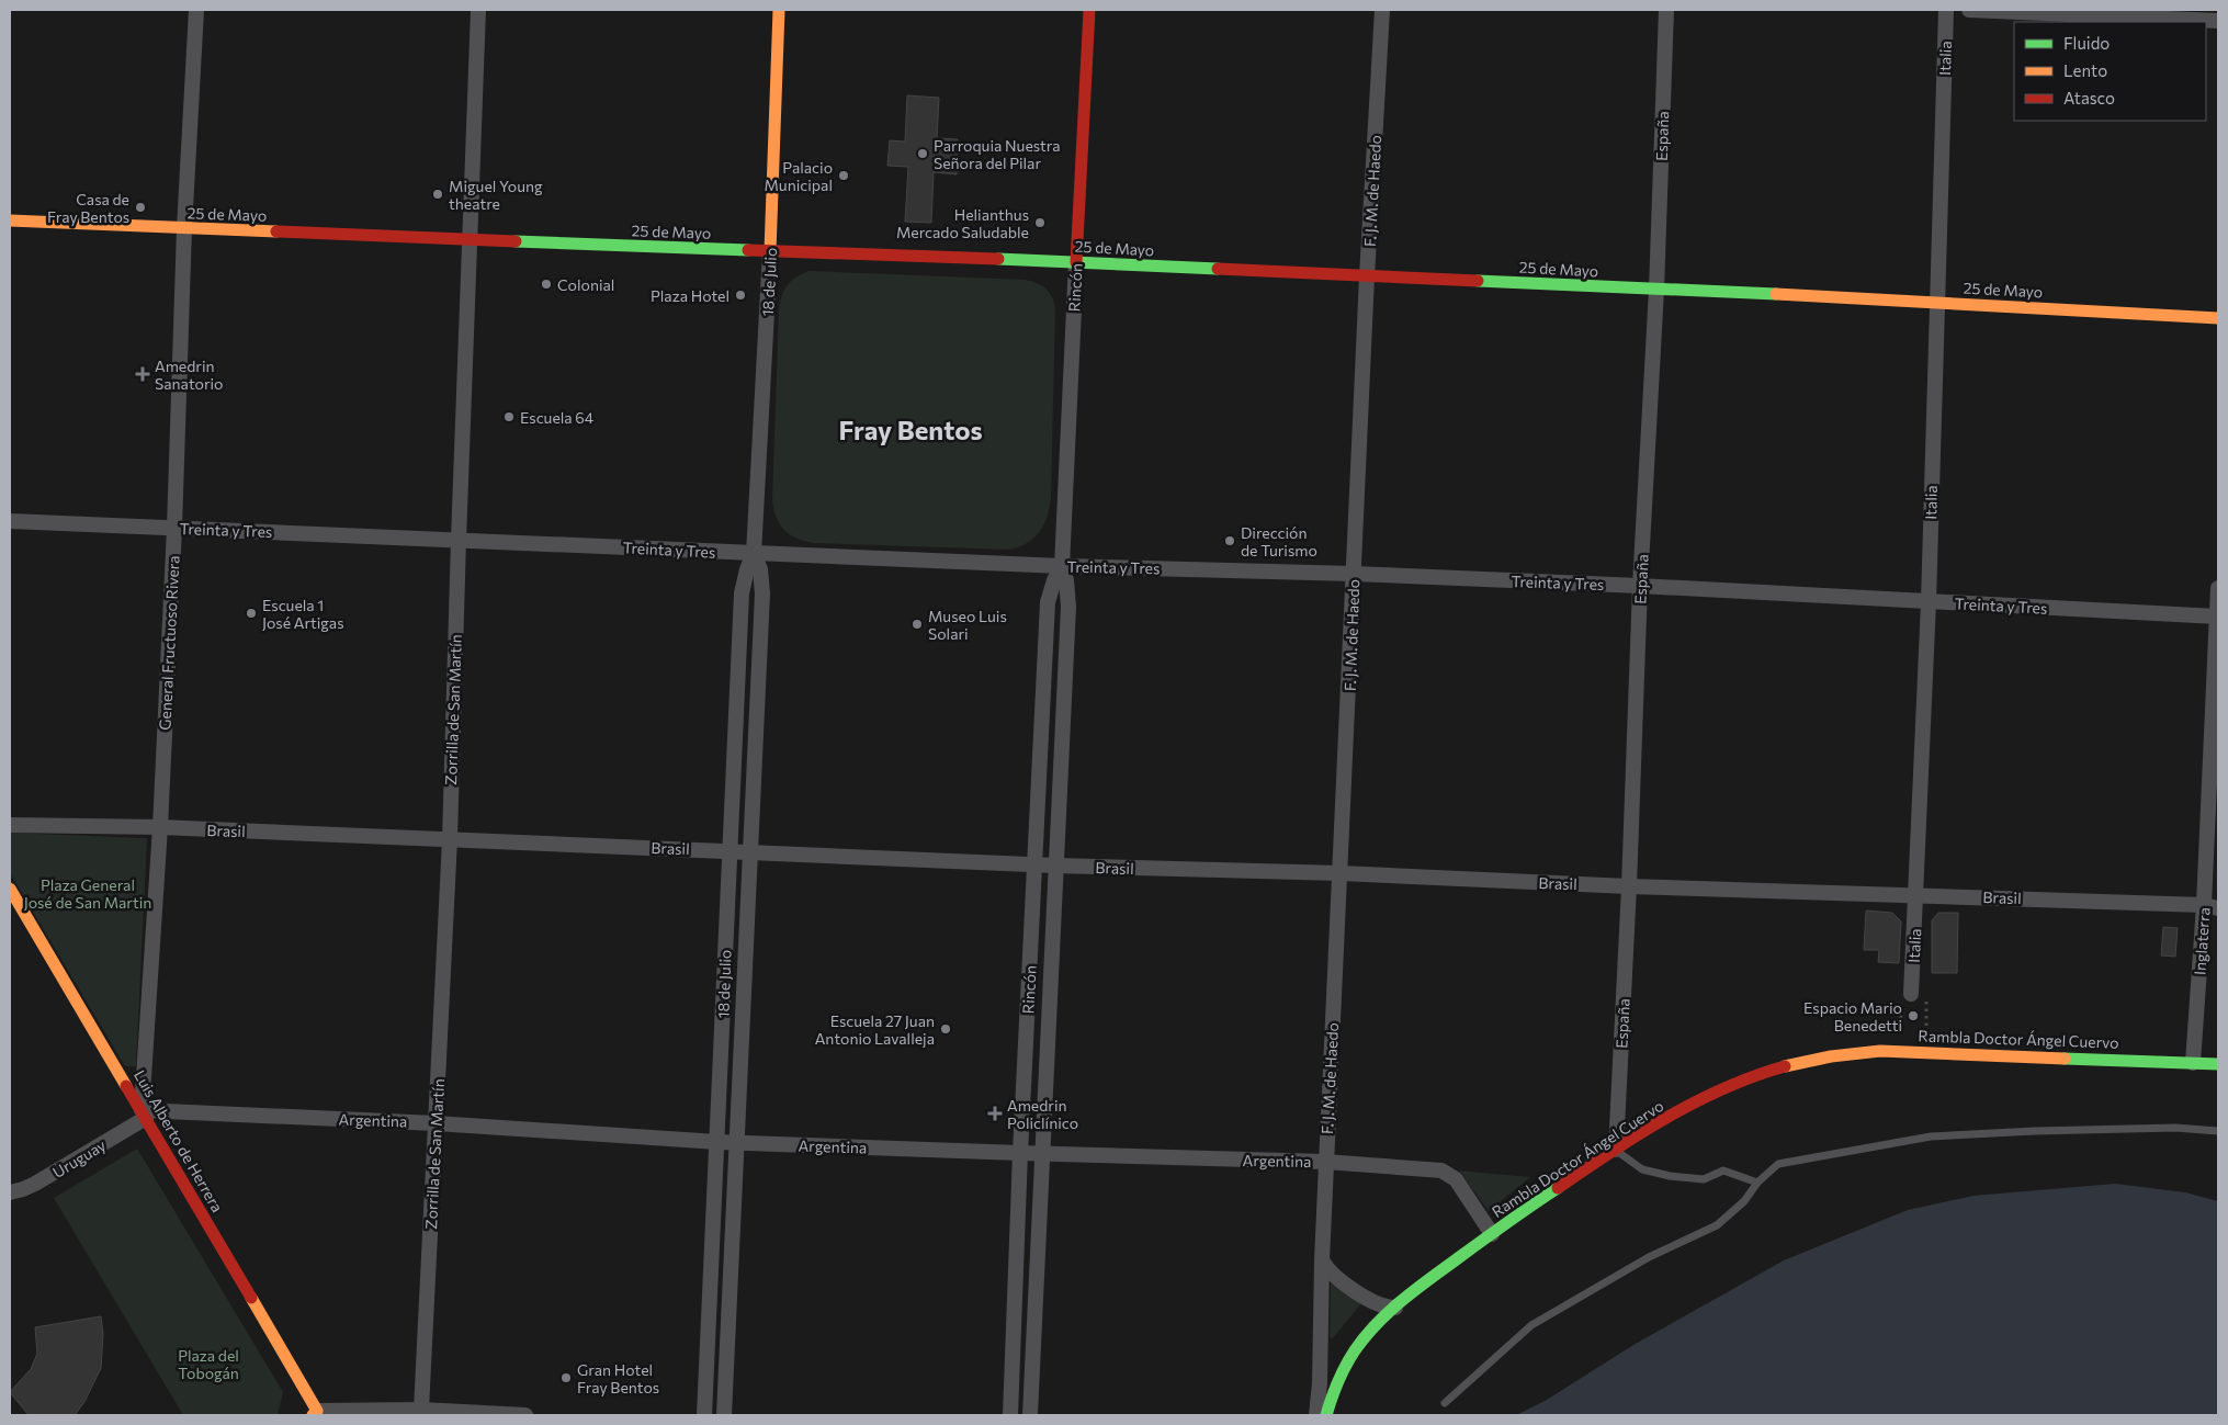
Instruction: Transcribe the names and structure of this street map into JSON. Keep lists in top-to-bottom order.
{
  "streets": {
    "street": [
      "Italia",
      "España",
      "F. J. M. de Haedo",
      "25 de Mayo",
      "18 de Julio",
      "Rincón",
      "Treinta y Tres",
      "General Fructuoso Rivera",
      "Zorrilla de San Martín",
      "Brasil",
      "Inglaterra",
      "Rambla Doctor Ángel Cuervo",
      "Argentina",
      "Luis Alberto de Herrera",
      "Uruguay"
    ]
  },
  "crossings": [
    ["Italia", "25 de Mayo"],
    ["Italia", "Treinta y Tres"],
    ["Italia", "Brasil"],
    ["España", "25 de Mayo"],
    ["España", "Treinta y Tres"],
    ["España", "Brasil"],
    ["España", "Rambla Doctor Ángel Cuervo"],
    ["F. J. M. de Haedo", "25 de Mayo"],
    ["F. J. M. de Haedo", "Treinta y Tres"],
    ["F. J. M. de Haedo", "Brasil"],
    ["F. J. M. de Haedo", "Argentina"],
    ["25 de Mayo", "18 de Julio"],
    ["25 de Mayo", "Rincón"],
    ["25 de Mayo", "General Fructuoso Rivera"],
    ["25 de Mayo", "Zorrilla de San Martín"],
    ["18 de Julio", "Treinta y Tres"],
    ["18 de Julio", "Brasil"],
    ["18 de Julio", "Argentina"],
    ["Rincón", "Treinta y Tres"],
    ["Rincón", "Brasil"],
    ["Rincón", "Argentina"],
    ["Treinta y Tres", "General Fructuoso Rivera"],
    ["Treinta y Tres", "Zorrilla de San Martín"],
    ["Treinta y Tres", "Inglaterra"],
    ["General Fructuoso Rivera", "Brasil"],
    ["General Fructuoso Rivera", "Argentina"],
    ["General Fructuoso Rivera", "Luis Alberto de Herrera"],
    ["General Fructuoso Rivera", "Uruguay"],
    ["Zorrilla de San Martín", "Brasil"],
    ["Zorrilla de San Martín", "Argentina"],
    ["Brasil", "Inglaterra"],
    ["Inglaterra", "Rambla Doctor Ángel Cuervo"],
    ["Rambla Doctor Ángel Cuervo", "Argentina"],
    ["Argentina", "Luis Alberto de Herrera"],
    ["Argentina", "Uruguay"],
    ["Luis Alberto de Herrera", "Uruguay"]
  ],
  "districts": ["Fray Bentos"],
  "parks": ["Plaza General José de San Martin", "Plaza del Tobogán"],
  "places": {
    "other": [
      "Parroquia Nuestra Señora del Pilar",
      "Palacio Municipal",
      "Miguel Young theatre",
      "Casa de Fray Bentos",
      "Helianthus Mercado Saludable",
      "Colonial",
      "Plaza Hotel",
      "Escuela 64",
      "Dirección de Turismo",
      "Escuela 1 José Artigas",
      "Museo Luis Solari",
      "Espacio Mario Benedetti",
      "Escuela 27 Juan Antonio Lavalleja",
      "Gran Hotel Fray Bentos"
    ],
    "health": ["Amedrin Sanatorio", "Amedrin Policlínico"]
  },
  "legend": ["Fluido", "Lento", "Atasco"]
}
